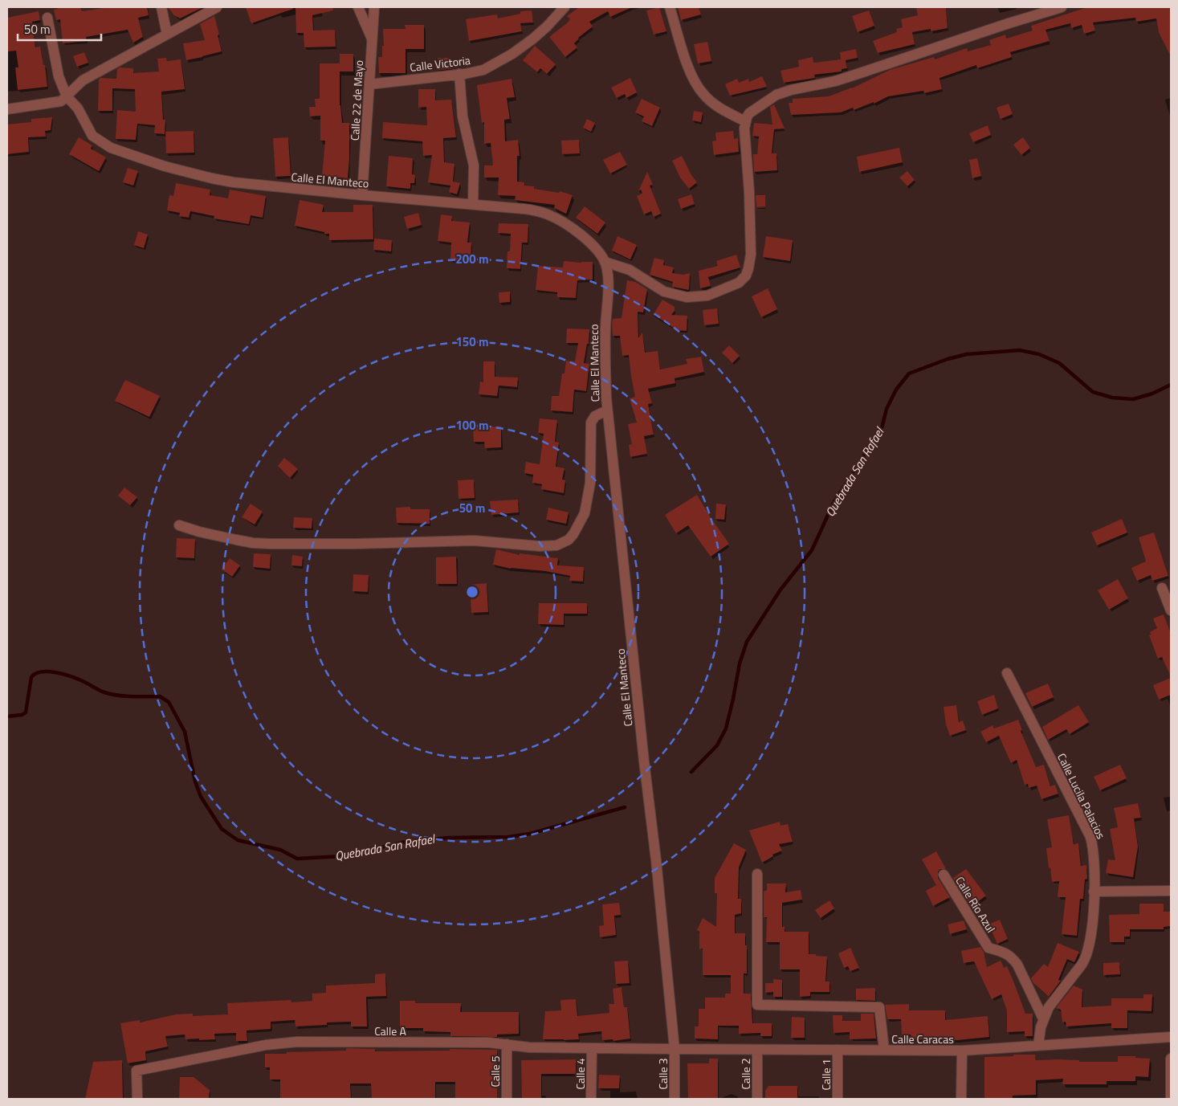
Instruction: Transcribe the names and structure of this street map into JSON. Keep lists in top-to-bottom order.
{
  "streets": {
    "street": [
      "Calle Victoria",
      "Calle 22 de Mayo",
      "Calle El Manteco",
      "Calle Lucila Palacios",
      "Calle Río Azul",
      "Calle A",
      "Calle Caracas",
      "Calle 5",
      "Calle 4",
      "Calle 3",
      "Calle 2",
      "Calle 1"
    ]
  },
  "crossings": [
    ["Calle Victoria", "Calle 22 de Mayo"],
    ["Calle 22 de Mayo", "Calle El Manteco"],
    ["Calle El Manteco", "Calle A"],
    ["Calle El Manteco", "Calle Caracas"],
    ["Calle El Manteco", "Calle 3"],
    ["Calle Lucila Palacios", "Calle Río Azul"],
    ["Calle Lucila Palacios", "Calle Caracas"],
    ["Calle A", "Calle Caracas"],
    ["Calle A", "Calle 5"],
    ["Calle A", "Calle 4"],
    ["Calle A", "Calle 3"],
    ["Calle Caracas", "Calle 3"],
    ["Calle Caracas", "Calle 2"],
    ["Calle Caracas", "Calle 1"]
  ],
  "water": ["Quebrada San Rafael"],
  "scale_bar": "50 m",
  "rings": [
    "200 m",
    "150 m",
    "100 m",
    "50 m"
  ]
}
